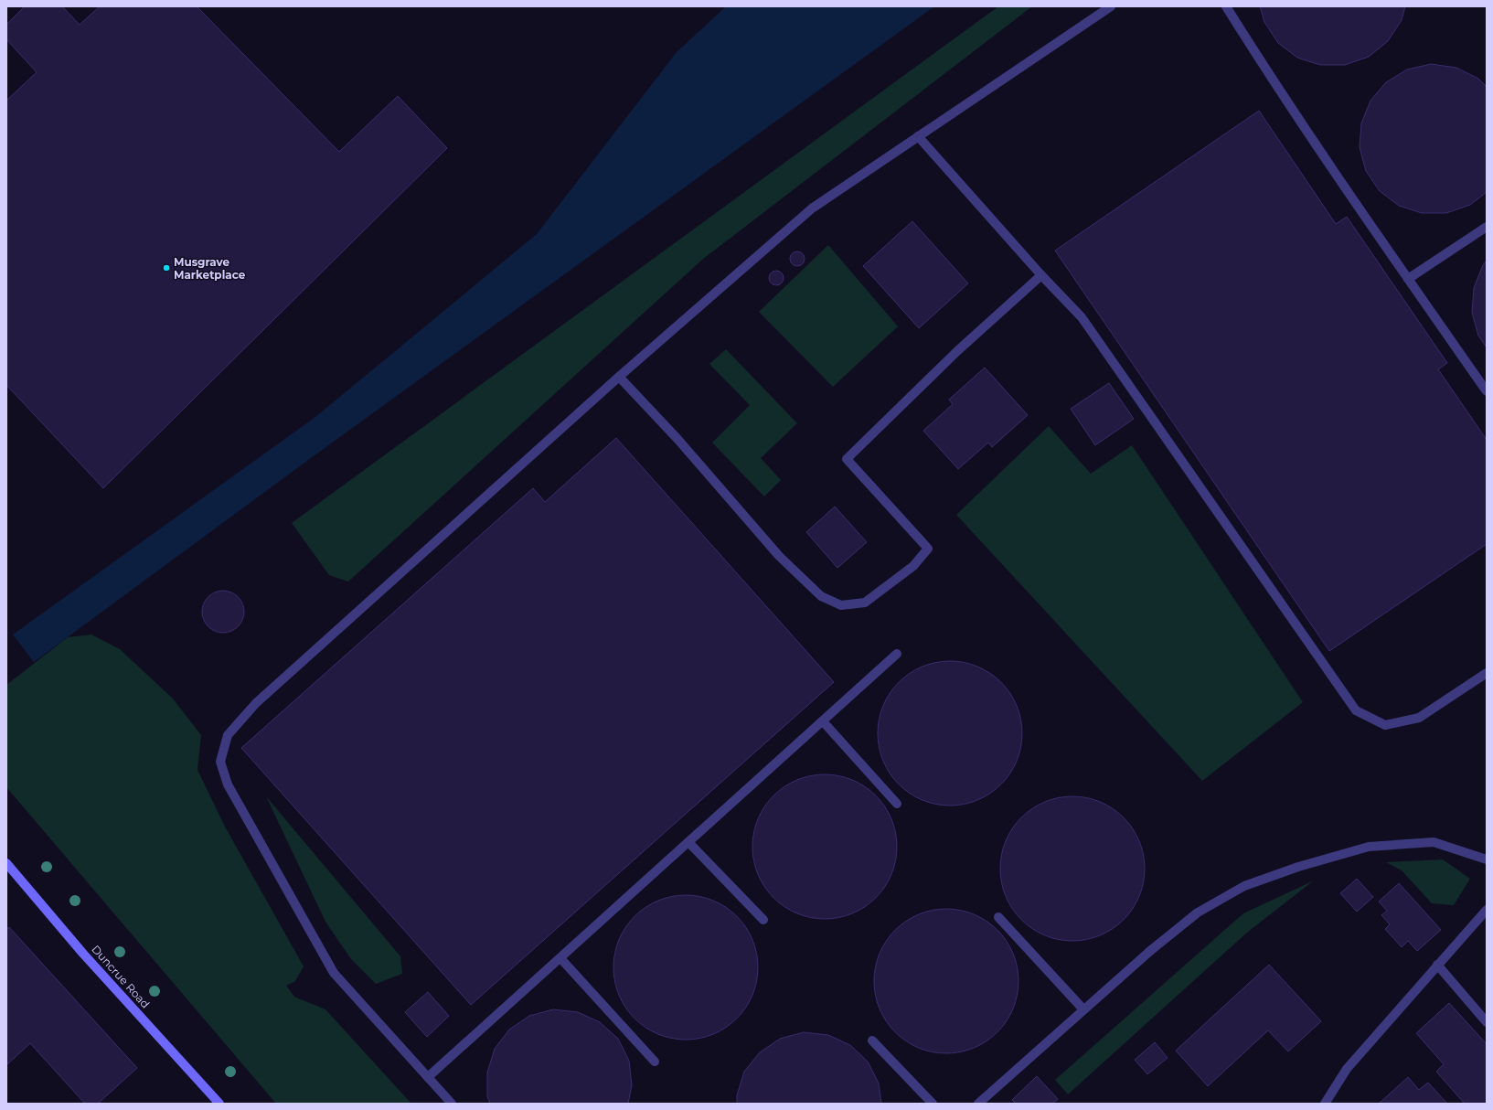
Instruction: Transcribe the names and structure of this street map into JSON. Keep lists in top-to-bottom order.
{
  "streets": {
    "street": ["Duncrue Road"]
  },
  "places": ["Musgrave Marketplace"]
}
